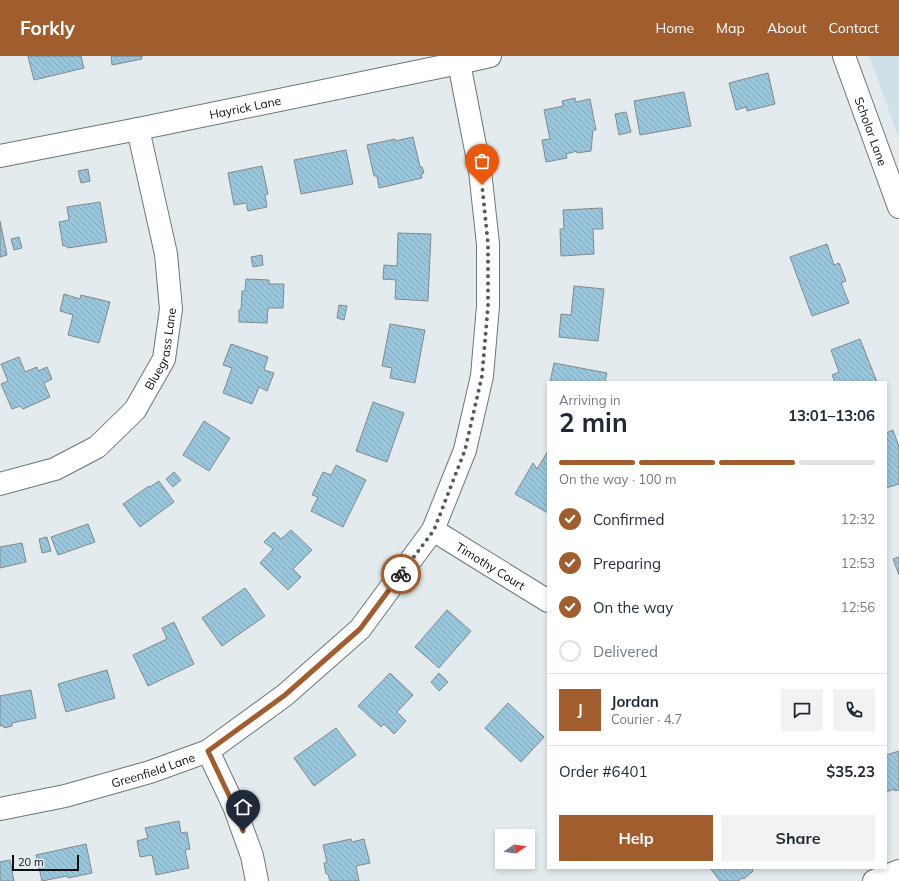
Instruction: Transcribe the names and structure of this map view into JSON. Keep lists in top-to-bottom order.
{
  "streets": {
    "street": [
      "Hayrick Lane",
      "Scholar Lane",
      "Bluegrass Lane",
      "Timothy Court",
      "Greenfield Lane"
    ]
  },
  "crossings": [
    ["Hayrick Lane", "Bluegrass Lane"],
    ["Hayrick Lane", "Greenfield Lane"],
    ["Timothy Court", "Greenfield Lane"]
  ],
  "scale_bar": "20 m",
  "north": "right",
  "page": {
    "header": "Forkly",
    "nav": [
      "Home",
      "Map",
      "About",
      "Contact"
    ],
    "heading": ["2 min", "Arriving in", "13:01–13:06"],
    "panel": [
      "Jordan",
      "Courier · 4.7",
      "Order #6401",
      "$35.23"
    ],
    "bar": "On the way · 100 m",
    "list": [
      ["Confirmed", "12:32"],
      ["Preparing", "12:53"],
      ["On the way", "12:56"],
      "Delivered"
    ],
    "round": "J",
    "buttons": ["Help", "Share"],
    "scale": "20 m"
  }
}
